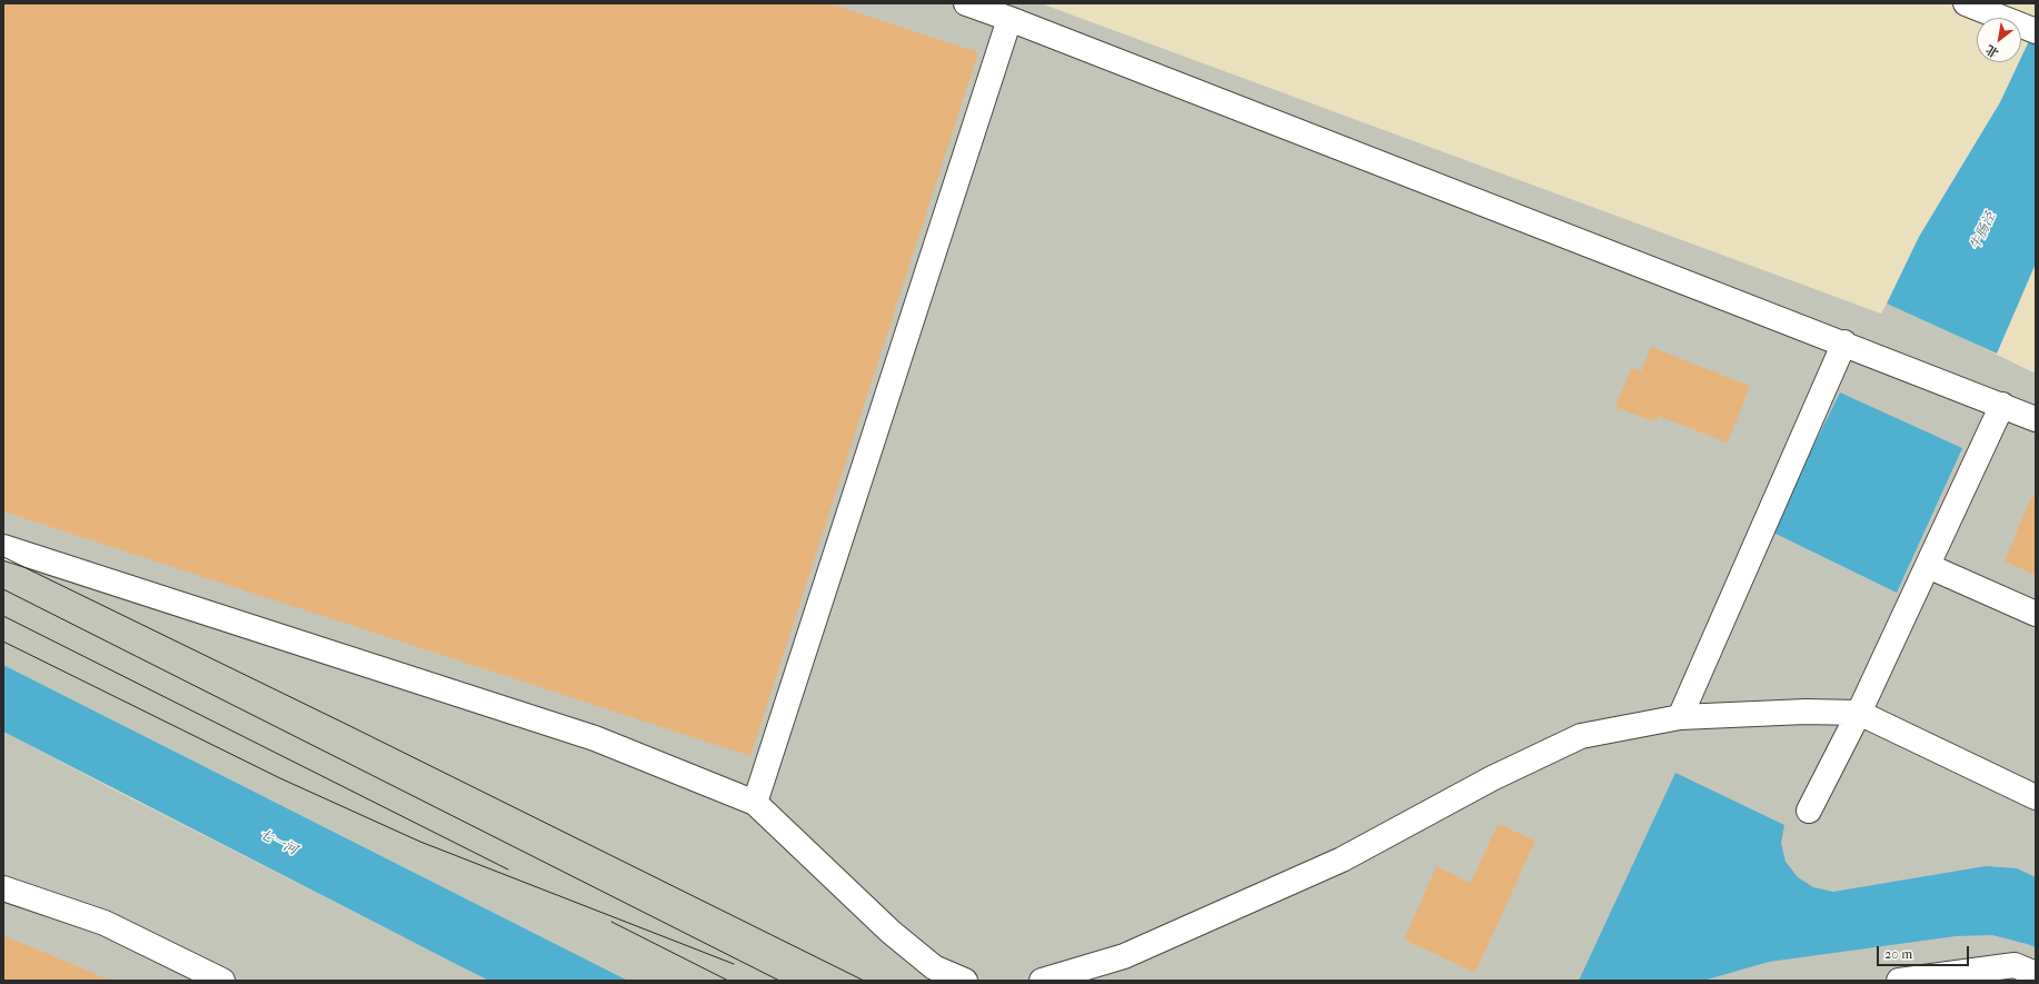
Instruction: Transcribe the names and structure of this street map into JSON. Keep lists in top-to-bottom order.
{
  "water": ["牛肠泾", "七一河"],
  "scale_bar": "20 m",
  "north": "bottom left"
}
